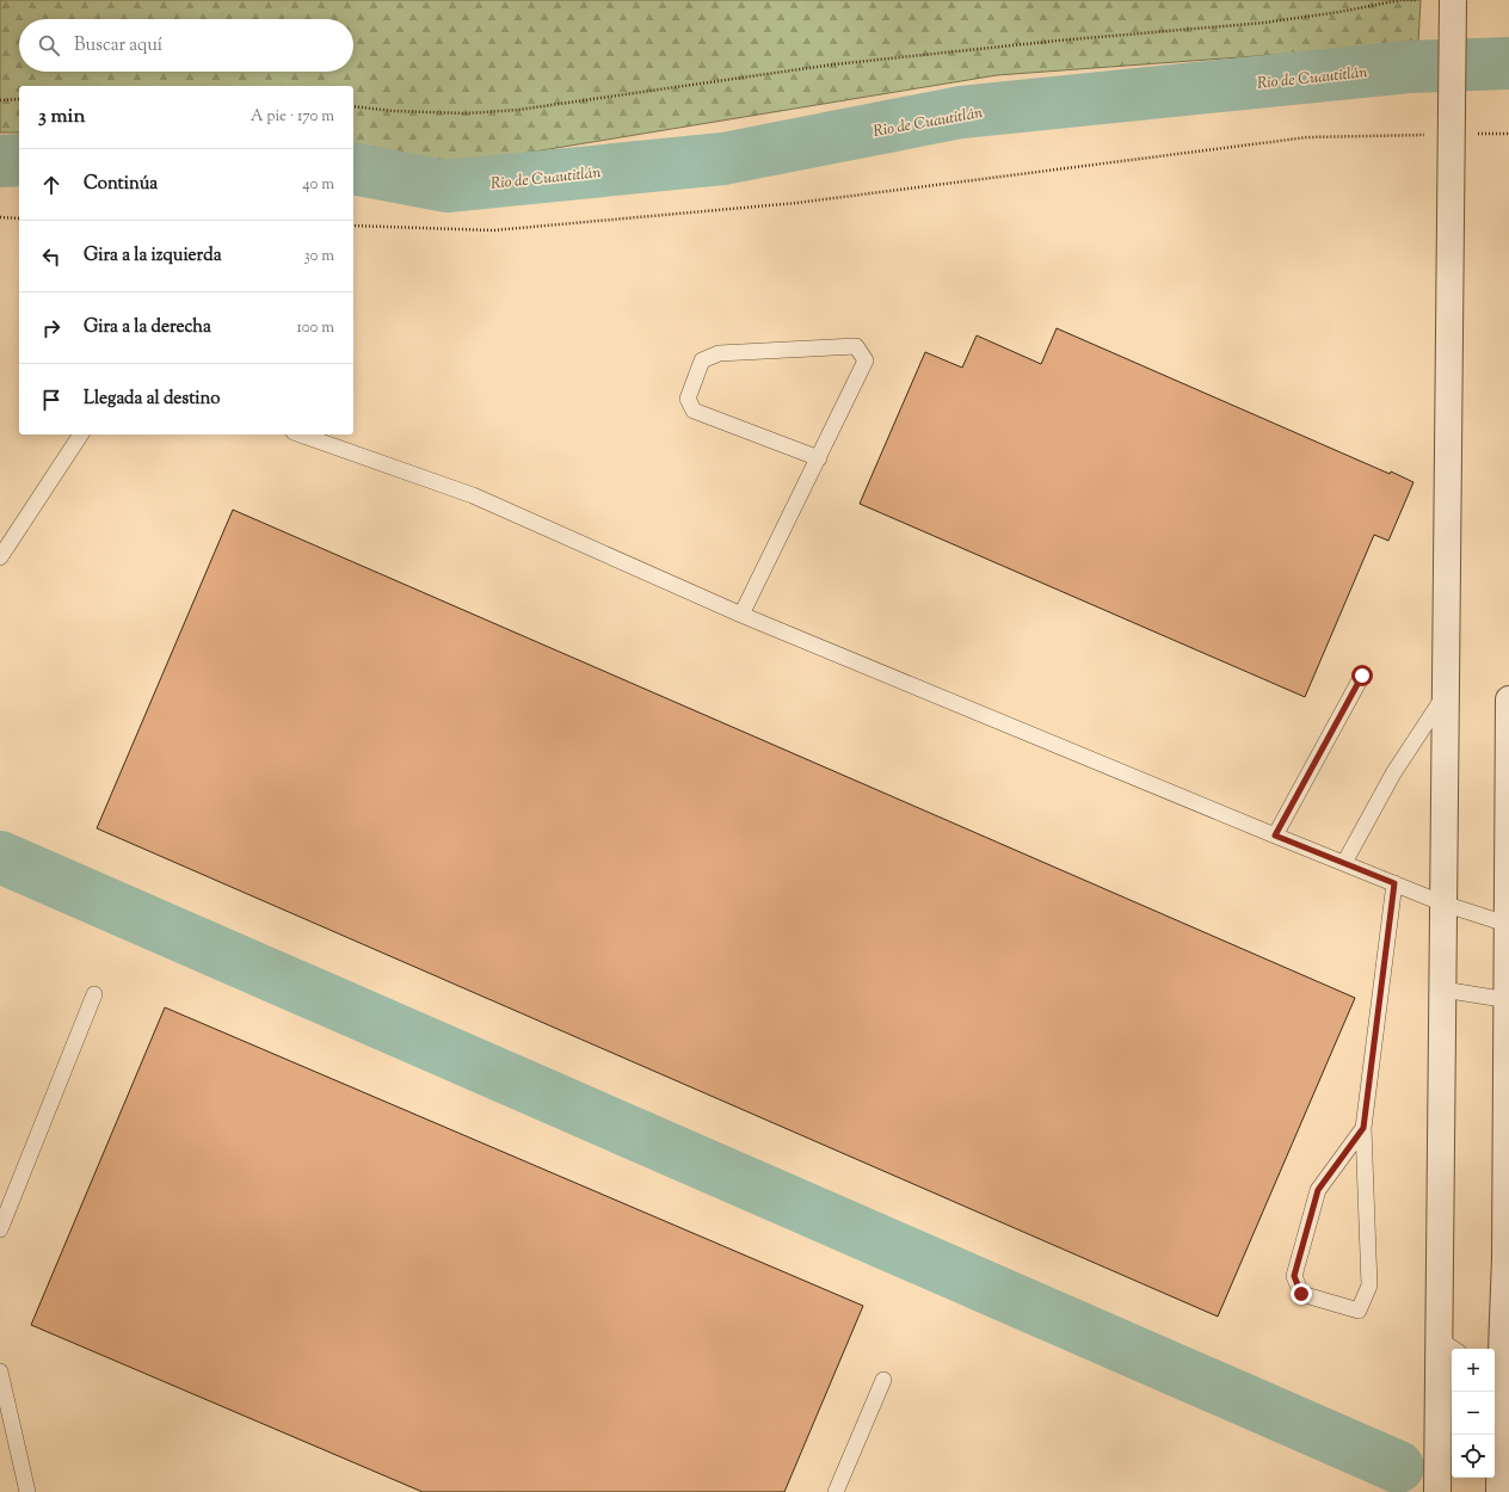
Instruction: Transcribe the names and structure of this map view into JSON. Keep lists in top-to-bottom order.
{
  "water": ["Rio de Cuautitlán"],
  "page": {
    "search": "Buscar aquí",
    "heading": ["3 min", "A pie · 170 m"],
    "list": [
      ["Continúa", "40 m"],
      ["Gira a la izquierda", "30 m"],
      ["Gira a la derecha", "100 m"],
      "Llegada al destino"
    ],
    "map_buttons": ["+", "−"]
  }
}
